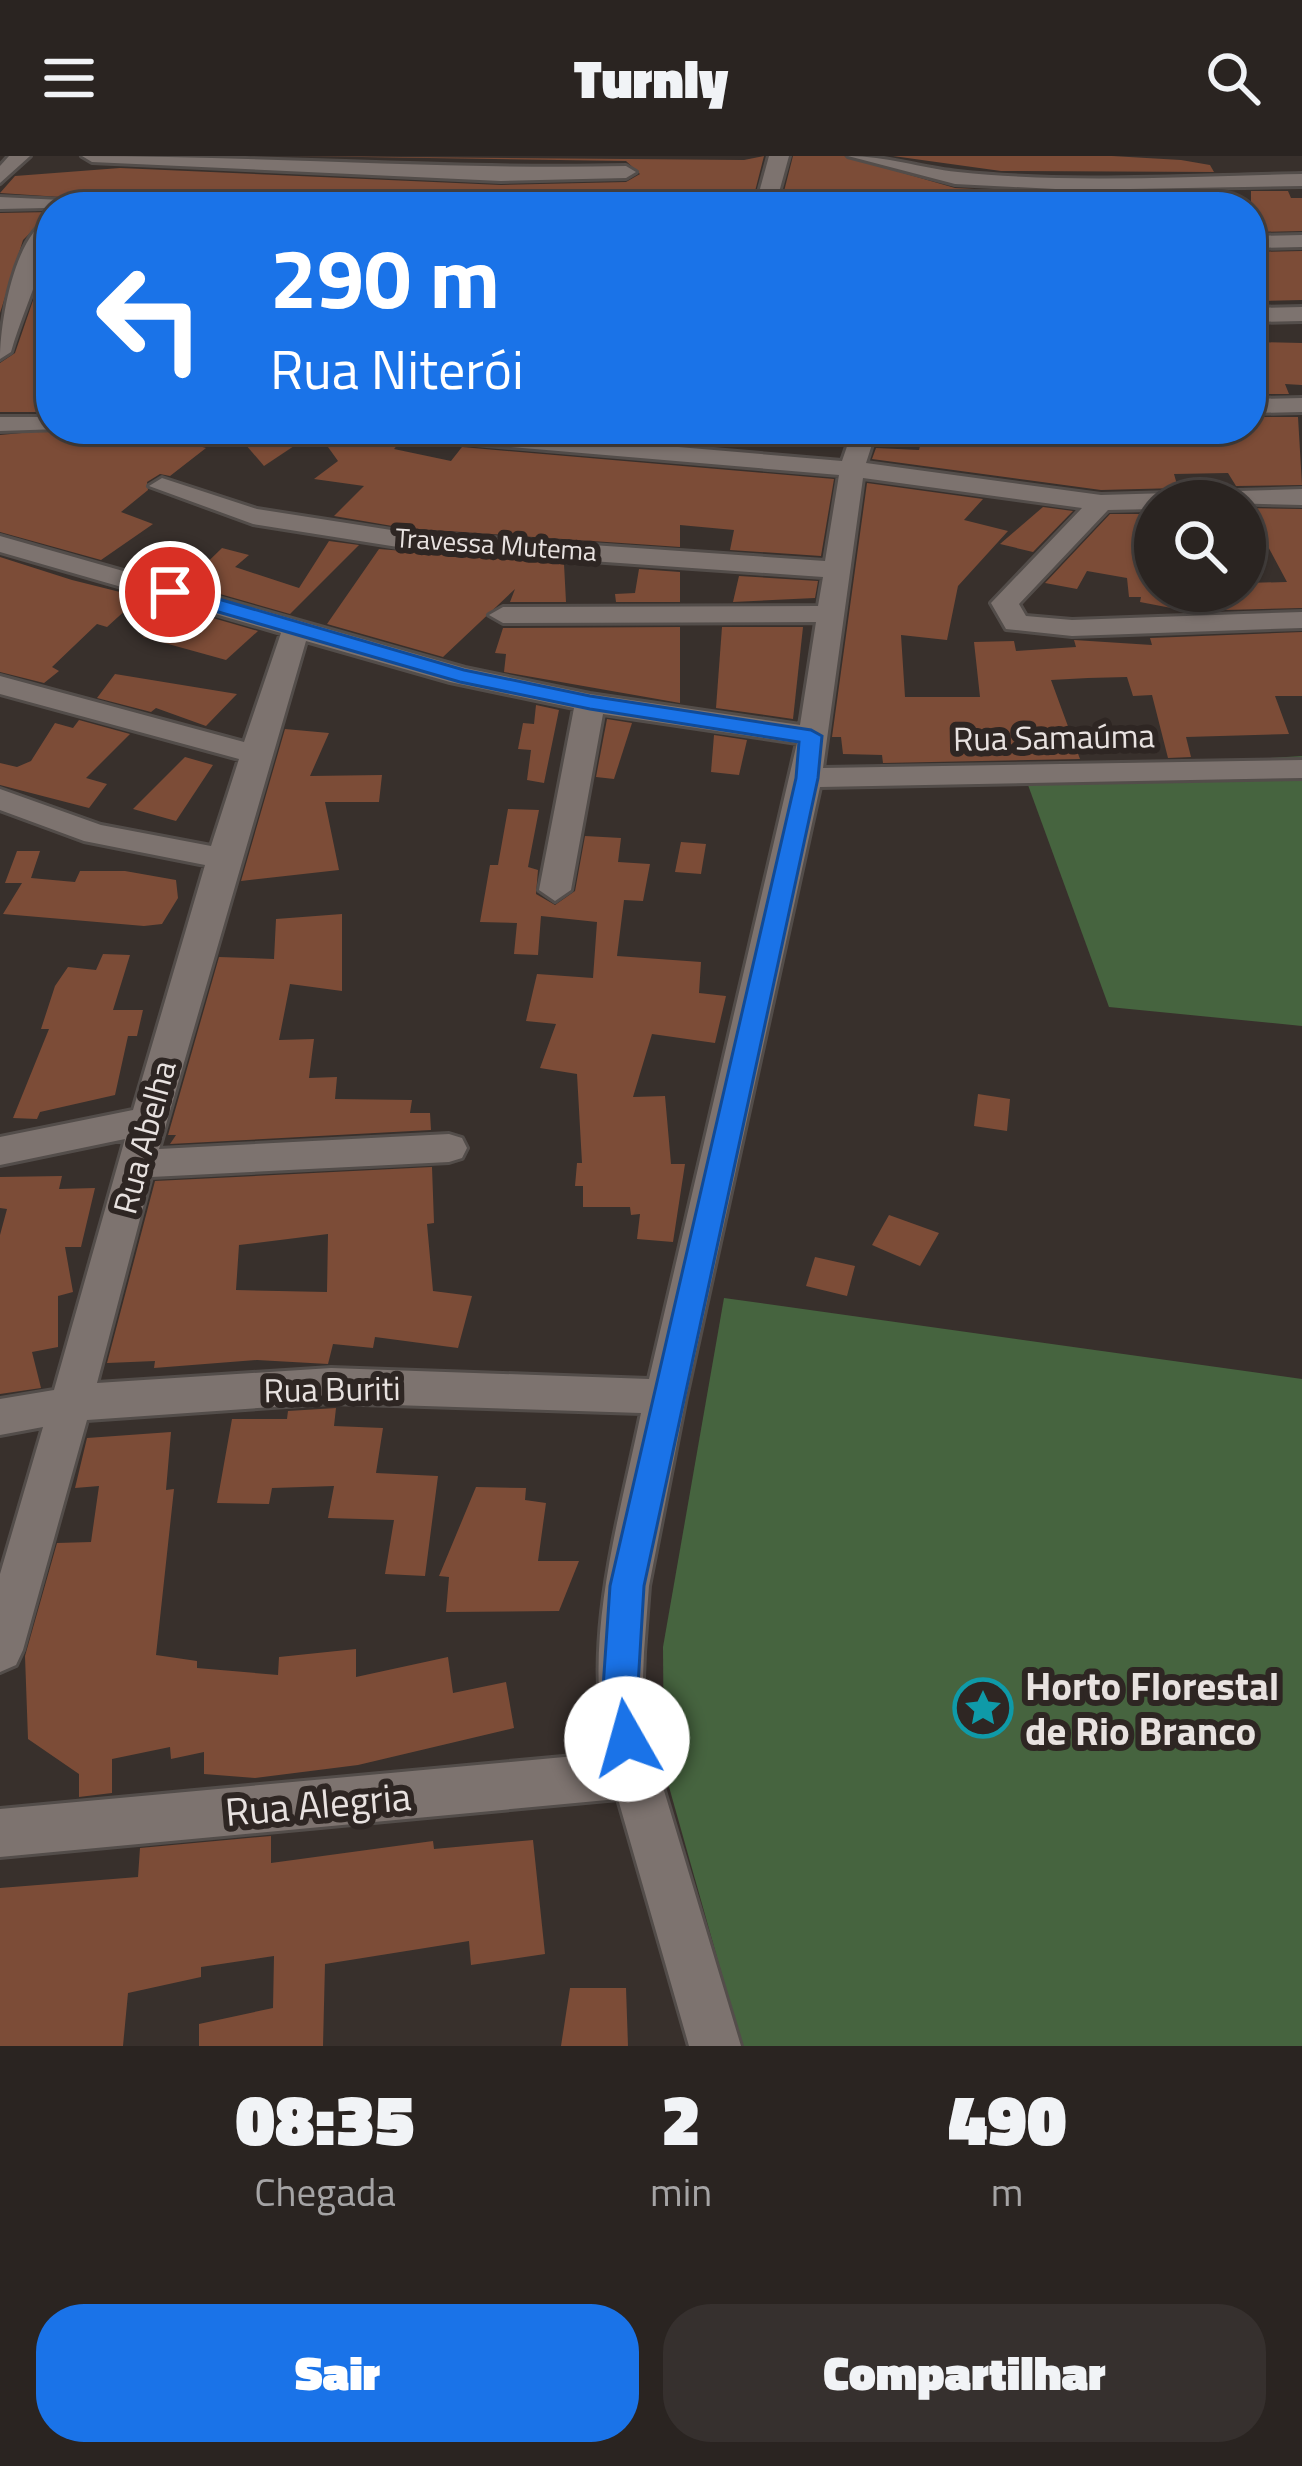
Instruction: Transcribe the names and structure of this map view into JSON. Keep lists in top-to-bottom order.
{
  "streets": {
    "street": [
      "Travessa Mutema",
      "Rua Samaúma",
      "Rua Abelha",
      "Rua Buriti",
      "Rua Alegria"
    ]
  },
  "crossings": [
    ["Rua Abelha", "Rua Buriti"]
  ],
  "places": {
    "place": ["Horto Florestal de Rio Branco"]
  },
  "page": {
    "header": "Turnly",
    "turn": ["290 m", "Rua Niterói"],
    "eta": [
      "08:35",
      "Chegada",
      "2",
      "min",
      "490",
      "m"
    ],
    "buttons": ["Sair", "Compartilhar"]
  }
}
